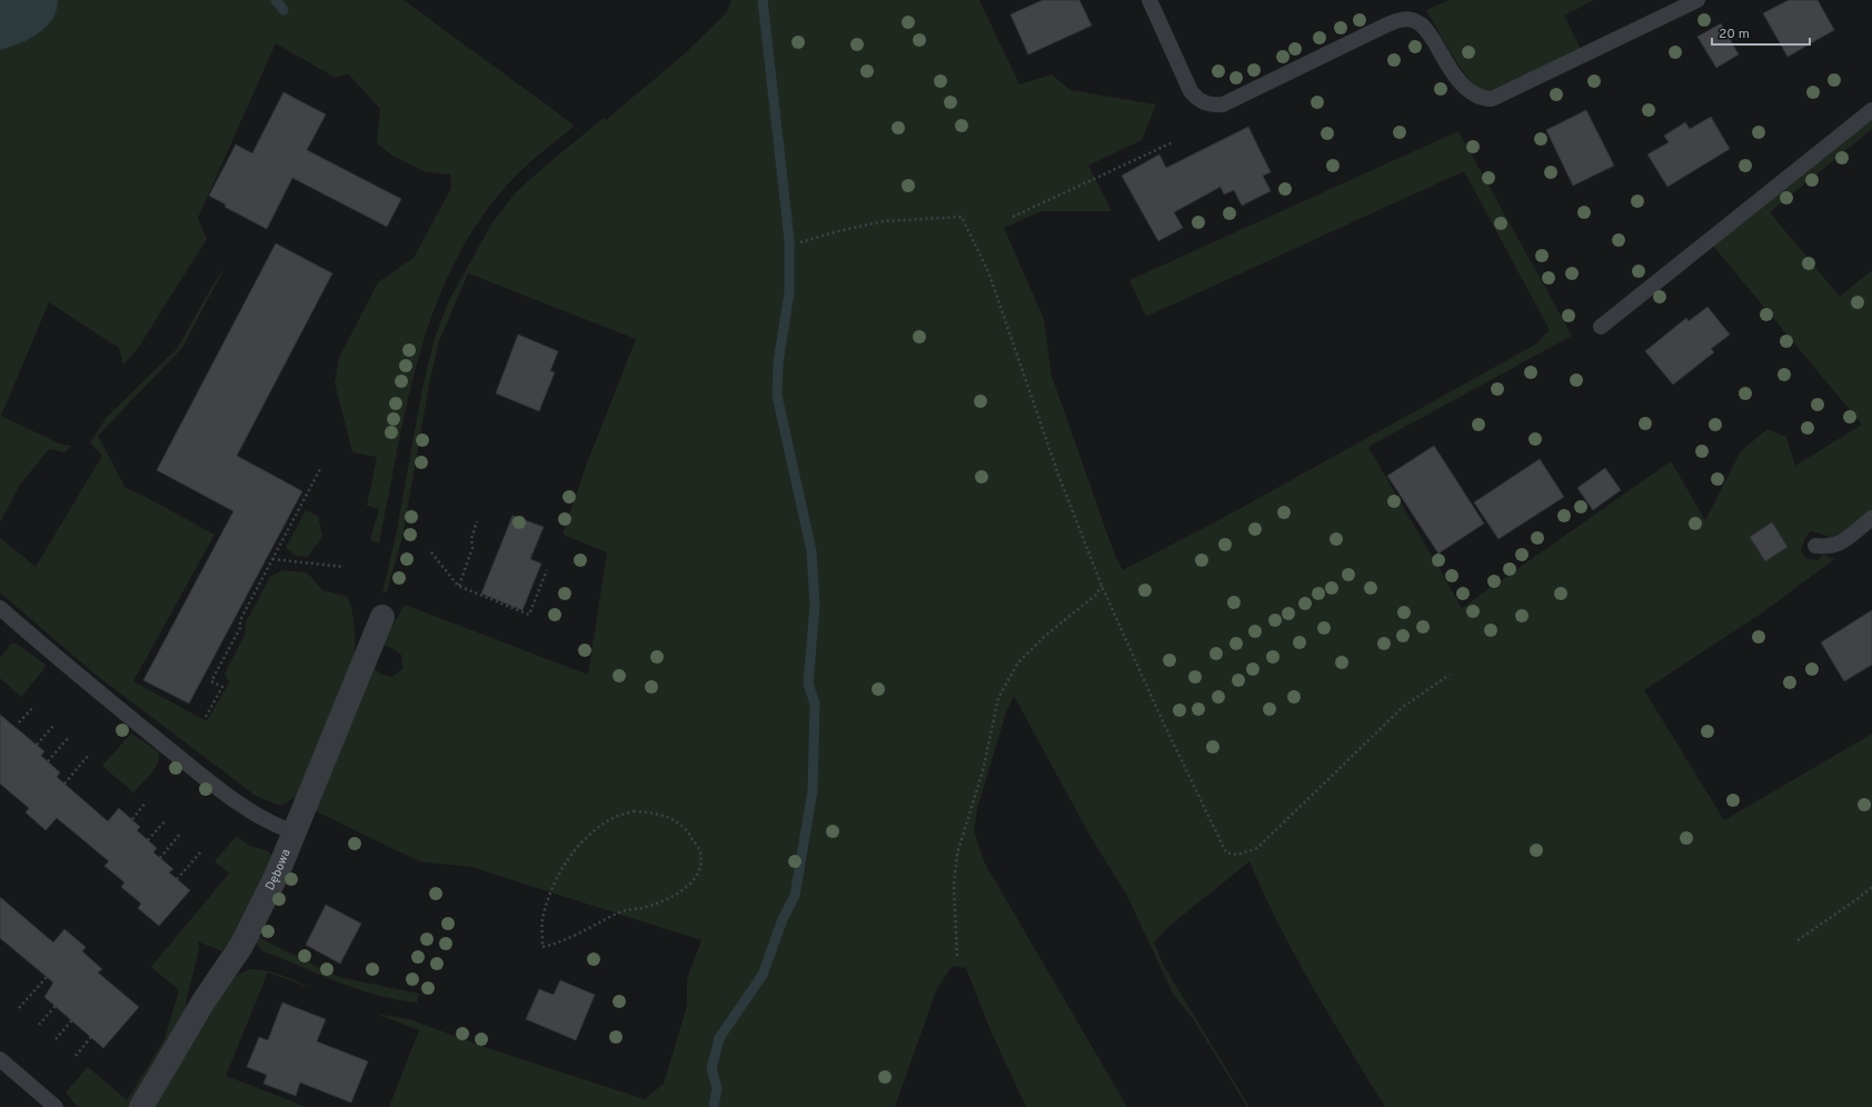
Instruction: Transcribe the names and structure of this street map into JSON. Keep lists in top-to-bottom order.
{
  "streets": {
    "street": ["Dębowa"]
  },
  "scale_bar": "20 m"
}
